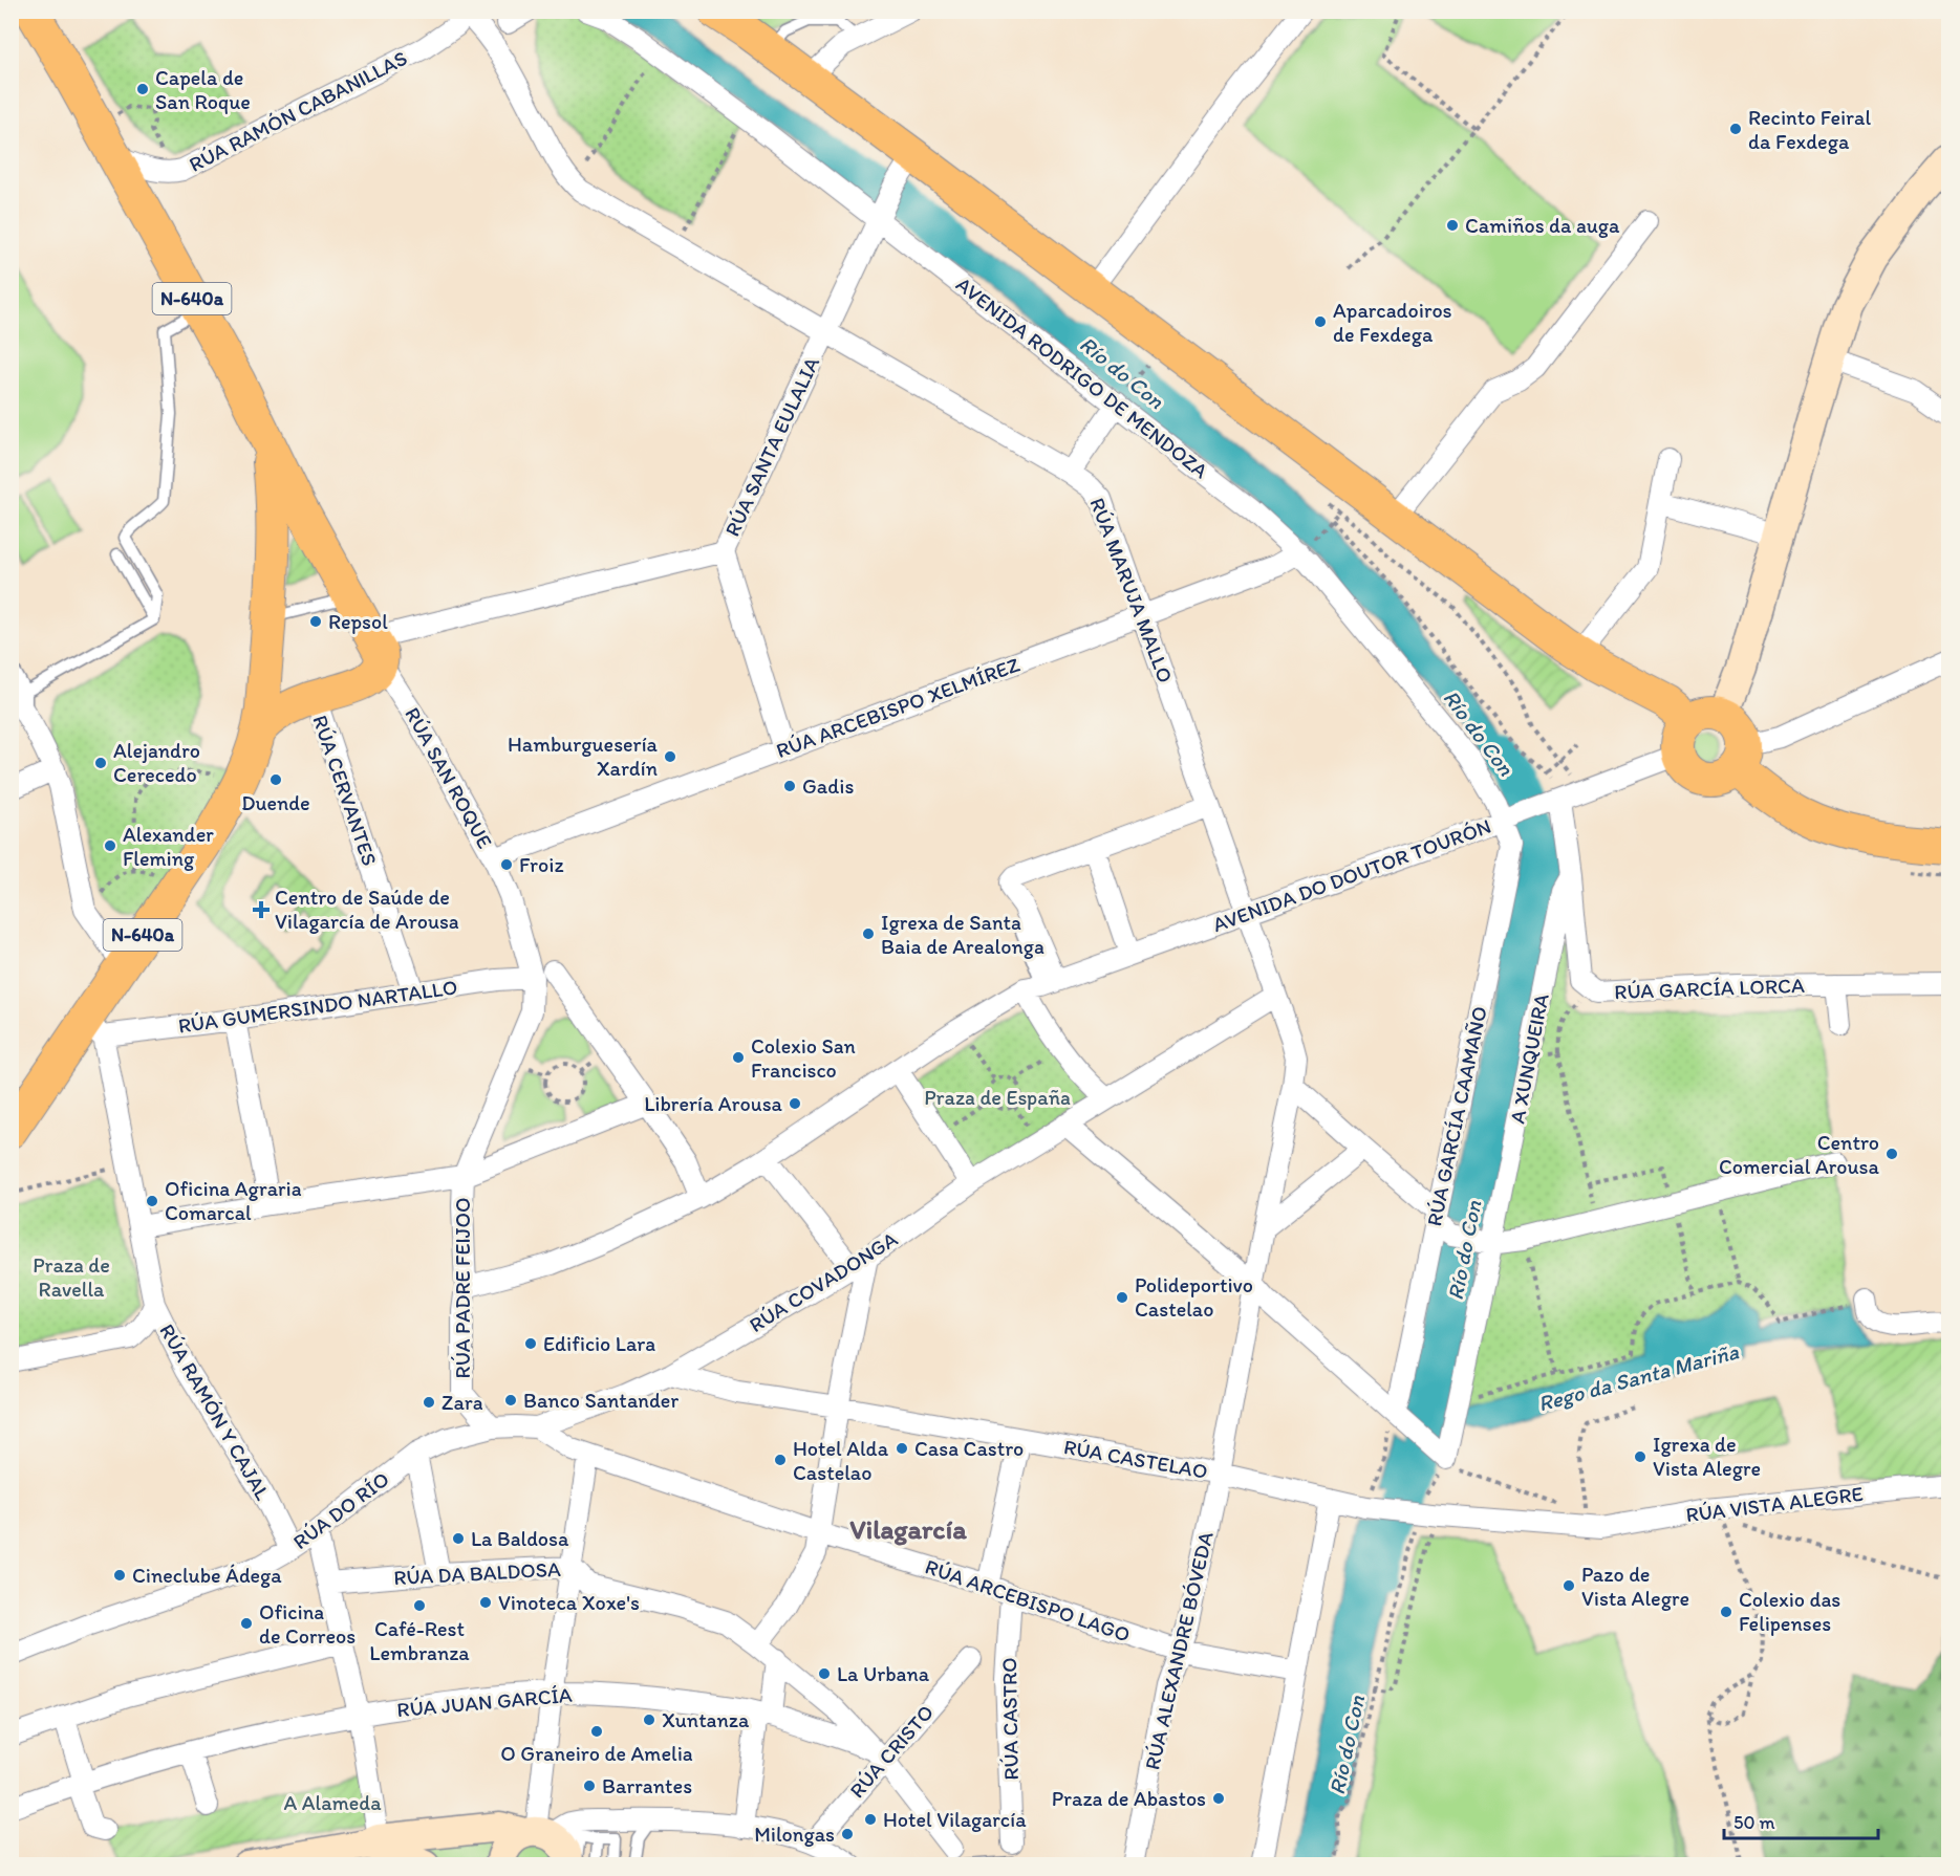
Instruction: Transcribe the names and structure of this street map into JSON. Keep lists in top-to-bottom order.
{
  "streets": {
    "main road": ["N-640a", "RÚA SAN ROQUE"],
    "street": [
      "RÚA RAMÓN CABANILLAS",
      "AVENIDA RODRIGO DE MENDOZA",
      "RÚA SANTA EULALIA",
      "RÚA MARUJA MALLO",
      "RÚA ARCEBISPO XELMÍREZ",
      "RÚA CERVANTES",
      "AVENIDA DO DOUTOR TOURÓN",
      "RÚA GARCÍA LORCA",
      "RÚA GUMERSINDO NARTALLO",
      "A XUNQUEIRA",
      "RÚA GARCÍA CAAMAÑO",
      "RÚA COVADONGA",
      "RÚA PADRE FEIJOO",
      "RÚA RAMÓN Y CAJAL",
      "RÚA CASTELAO",
      "RÚA VISTA ALEGRE",
      "RÚA DO RÍO",
      "RÚA DA BALDOSA",
      "RÚA ARCEBISPO LAGO",
      "RÚA ALEXANDRE BÓVEDA",
      "RÚA JUAN GARCÍA",
      "RÚA CASTRO",
      "RÚA CRISTO"
    ]
  },
  "crossings": [
    ["RÚA RAMÓN CABANILLAS", "N-640a"],
    ["RÚA RAMÓN CABANILLAS", "RÚA MARUJA MALLO"],
    ["N-640a", "RÚA SANTA EULALIA"],
    ["N-640a", "RÚA SAN ROQUE"],
    ["N-640a", "RÚA CERVANTES"],
    ["N-640a", "RÚA GUMERSINDO NARTALLO"],
    ["N-640a", "RÚA RAMÓN Y CAJAL"],
    ["AVENIDA RODRIGO DE MENDOZA", "RÚA SANTA EULALIA"],
    ["AVENIDA RODRIGO DE MENDOZA", "RÚA ARCEBISPO XELMÍREZ"],
    ["AVENIDA RODRIGO DE MENDOZA", "AVENIDA DO DOUTOR TOURÓN"],
    ["AVENIDA RODRIGO DE MENDOZA", "RÚA GARCÍA CAAMAÑO"],
    ["RÚA SANTA EULALIA", "RÚA MARUJA MALLO"],
    ["RÚA SANTA EULALIA", "RÚA SAN ROQUE"],
    ["RÚA SANTA EULALIA", "RÚA CERVANTES"],
    ["RÚA MARUJA MALLO", "RÚA ARCEBISPO XELMÍREZ"],
    ["RÚA MARUJA MALLO", "AVENIDA DO DOUTOR TOURÓN"],
    ["RÚA MARUJA MALLO", "RÚA ALEXANDRE BÓVEDA"],
    ["RÚA ARCEBISPO XELMÍREZ", "RÚA SAN ROQUE"],
    ["RÚA SAN ROQUE", "RÚA CERVANTES"],
    ["RÚA SAN ROQUE", "RÚA GUMERSINDO NARTALLO"],
    ["RÚA SAN ROQUE", "RÚA PADRE FEIJOO"],
    ["RÚA CERVANTES", "RÚA GUMERSINDO NARTALLO"],
    ["AVENIDA DO DOUTOR TOURÓN", "RÚA GARCÍA LORCA"],
    ["AVENIDA DO DOUTOR TOURÓN", "RÚA GARCÍA CAAMAÑO"],
    ["RÚA GARCÍA LORCA", "A XUNQUEIRA"],
    ["RÚA GUMERSINDO NARTALLO", "RÚA RAMÓN Y CAJAL"],
    ["RÚA COVADONGA", "RÚA CASTELAO"],
    ["RÚA COVADONGA", "RÚA DO RÍO"],
    ["RÚA COVADONGA", "RÚA ARCEBISPO LAGO"],
    ["RÚA PADRE FEIJOO", "RÚA DO RÍO"],
    ["RÚA RAMÓN Y CAJAL", "RÚA DO RÍO"],
    ["RÚA CASTELAO", "RÚA VISTA ALEGRE"],
    ["RÚA CASTELAO", "RÚA ALEXANDRE BÓVEDA"],
    ["RÚA DO RÍO", "RÚA ARCEBISPO LAGO"],
    ["RÚA DA BALDOSA", "RÚA JUAN GARCÍA"],
    ["RÚA DA BALDOSA", "RÚA CRISTO"],
    ["RÚA ARCEBISPO LAGO", "RÚA ALEXANDRE BÓVEDA"],
    ["RÚA ARCEBISPO LAGO", "RÚA CASTRO"],
    ["RÚA JUAN GARCÍA", "RÚA CRISTO"]
  ],
  "districts": ["Vilagarcía"],
  "water": ["Río do Con", "Rego da Santa Mariña"],
  "parks": ["Praza de España", "Praza de Ravella", "A Alameda"],
  "places": {
    "other": [
      "Capela de San Roque",
      "Recinto Feiral da Fexdega",
      "Camiños da auga",
      "Aparcadoiros de Fexdega",
      "Repsol",
      "Hamburguesería Xardín",
      "Alejandro Cerecedo",
      "Duende",
      "Gadis",
      "Alexander Fleming",
      "Froiz",
      "Igrexa de Santa Baia de Arealonga",
      "Colexio San Francisco",
      "Librería Arousa",
      "Centro Comercial Arousa",
      "Oficina Agraria Comarcal",
      "Polideportivo Castelao",
      "Edificio Lara",
      "Banco Santander",
      "Zara",
      "Casa Castro",
      "Igrexa de Vista Alegre",
      "Hotel Alda Castelao",
      "La Baldosa",
      "Cineclube Ádega",
      "Pazo de Vista Alegre",
      "Vinoteca Xoxe's",
      "Café-Rest Lembranza",
      "Colexio das Felipenses",
      "Oficina de Correos",
      "La Urbana",
      "Xuntanza",
      "O Graneiro de Amelia",
      "Barrantes",
      "Praza de Abastos",
      "Hotel Vilagarcía",
      "Milongas"
    ],
    "health": ["Centro de Saúde de Vilagarcía de Arousa"]
  },
  "scale_bar": "50 m"
}
